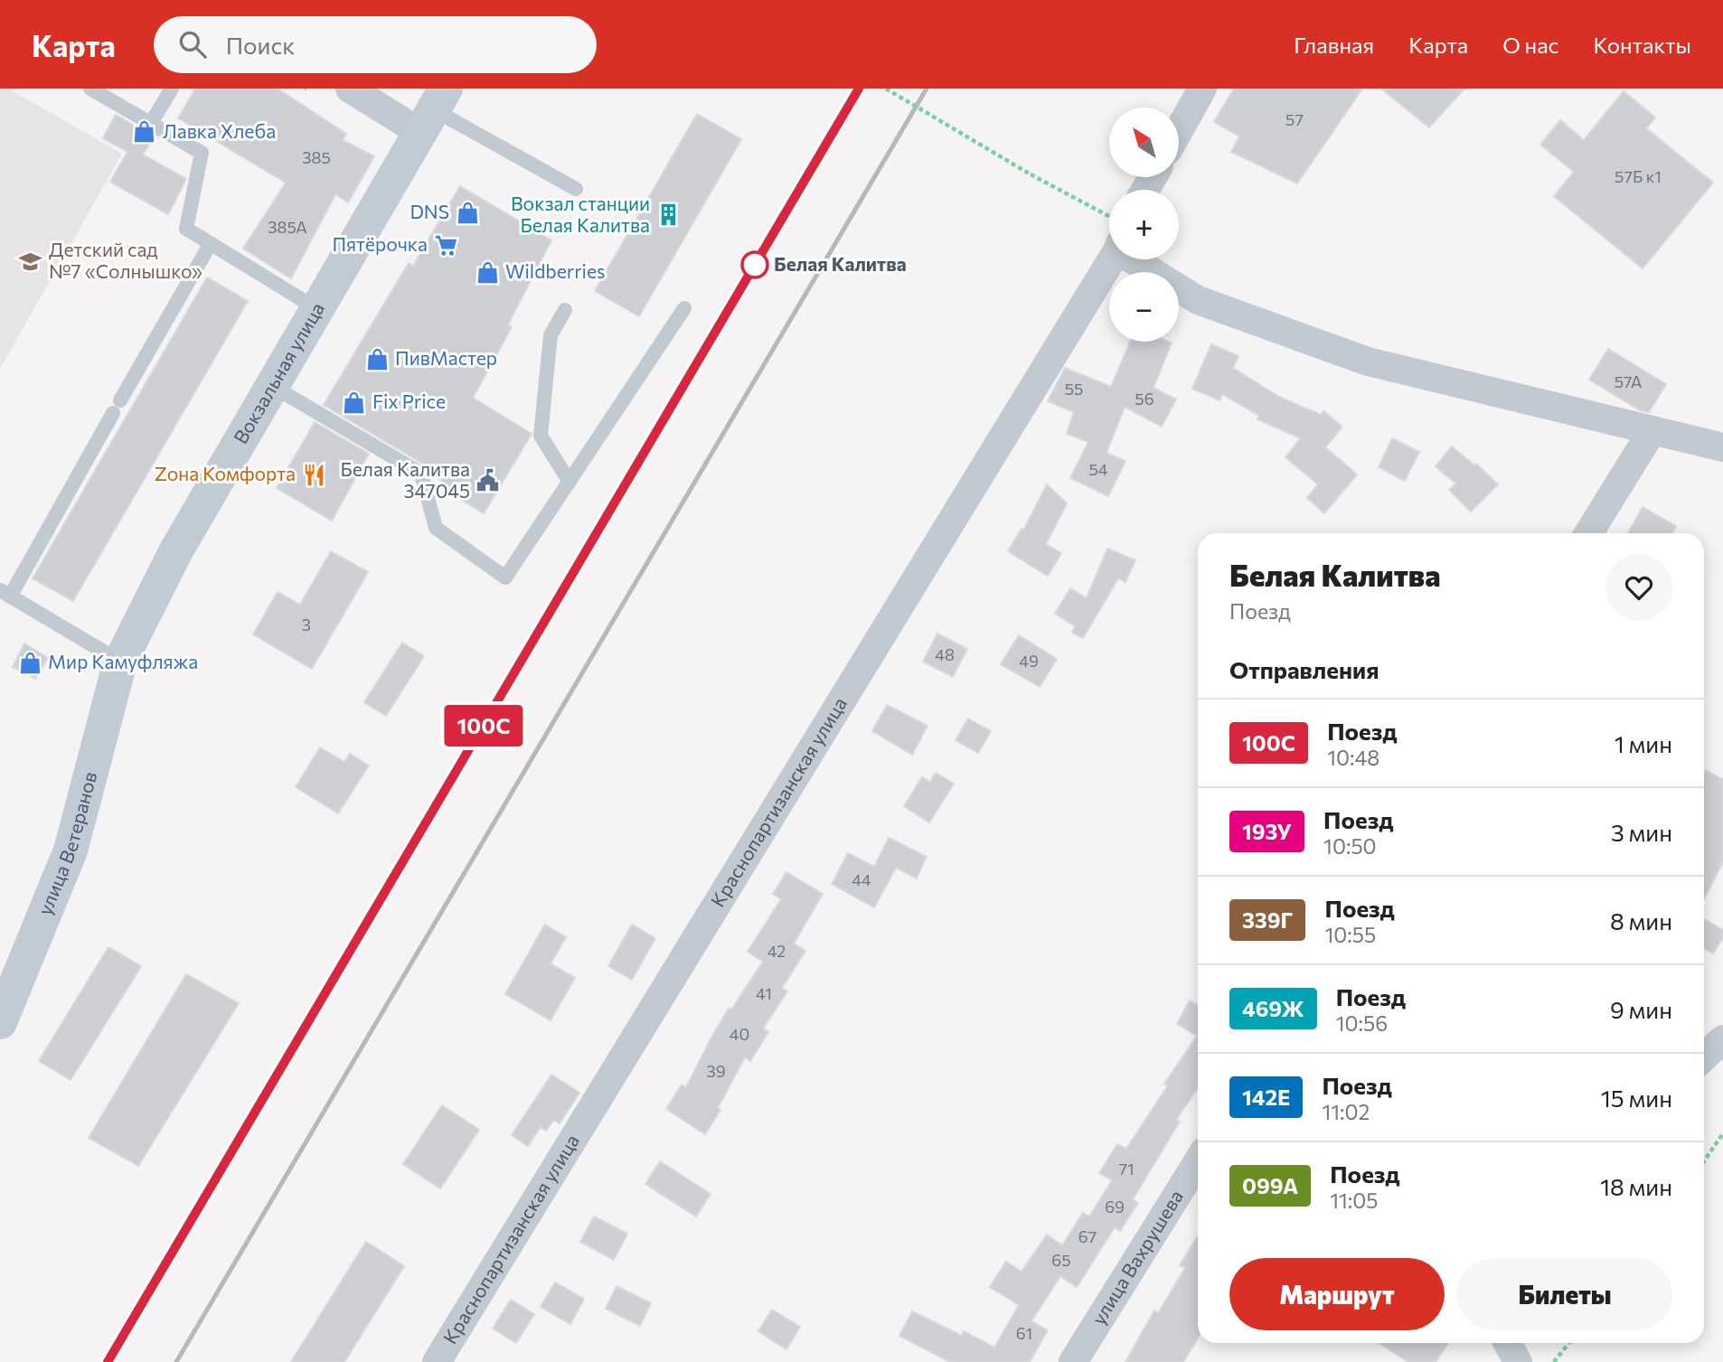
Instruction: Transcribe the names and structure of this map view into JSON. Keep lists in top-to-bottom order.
{
  "streets": {
    "main road": ["Вокзальная улица", "улица Ветеранов"],
    "street": ["Краснопартизанская улица", "улица Вахрушева"]
  },
  "crossings": [
    ["Вокзальная улица", "улица Ветеранов"]
  ],
  "places": {
    "shop": [
      "Лавка Хлеба",
      "DNS",
      "Wildberries",
      "ПивМастер",
      "Fix Price",
      "Мир Камуфляжа"
    ],
    "building": ["Вокзал станции Белая Калитва"],
    "supermarket": ["Пятёрочка"],
    "school or university": ["Детский сад №7 «Солнышко»"],
    "other": ["Белая Калитва"],
    "restaurant": ["Zона Комфорта"],
    "public building": ["Белая Калитва 347045"]
  },
  "house_numbers": [
    "57",
    "385",
    "57Б к1",
    "385А",
    "57А",
    "55",
    "56",
    "54",
    "3",
    "48",
    "49",
    "44",
    "42",
    "41",
    "40",
    "39",
    "71",
    "69",
    "67",
    "65",
    "61"
  ],
  "north": "top left",
  "page": {
    "header": "Карта",
    "search": "Поиск",
    "nav": [
      "Главная",
      "Карта",
      "О нас",
      "Контакты"
    ],
    "on_map": "100C",
    "map_buttons": ["+", "−"],
    "heading": [
      ["Белая Калитва", "Поезд"],
      "Отправления"
    ],
    "list": [
      {
        "mark": "100C",
        "name": "Поезд",
        "note": "10:48",
        "value": "1 мин"
      },
      {
        "mark": "193У",
        "name": "Поезд",
        "note": "10:50",
        "value": "3 мин"
      },
      {
        "mark": "339Г",
        "name": "Поезд",
        "note": "10:55",
        "value": "8 мин"
      },
      {
        "mark": "469Ж",
        "name": "Поезд",
        "note": "10:56",
        "value": "9 мин"
      },
      {
        "mark": "142Е",
        "name": "Поезд",
        "note": "11:02",
        "value": "15 мин"
      },
      {
        "mark": "099А",
        "name": "Поезд",
        "note": "11:05",
        "value": "18 мин"
      }
    ],
    "buttons": ["Маршрут", "Билеты"]
  }
}
